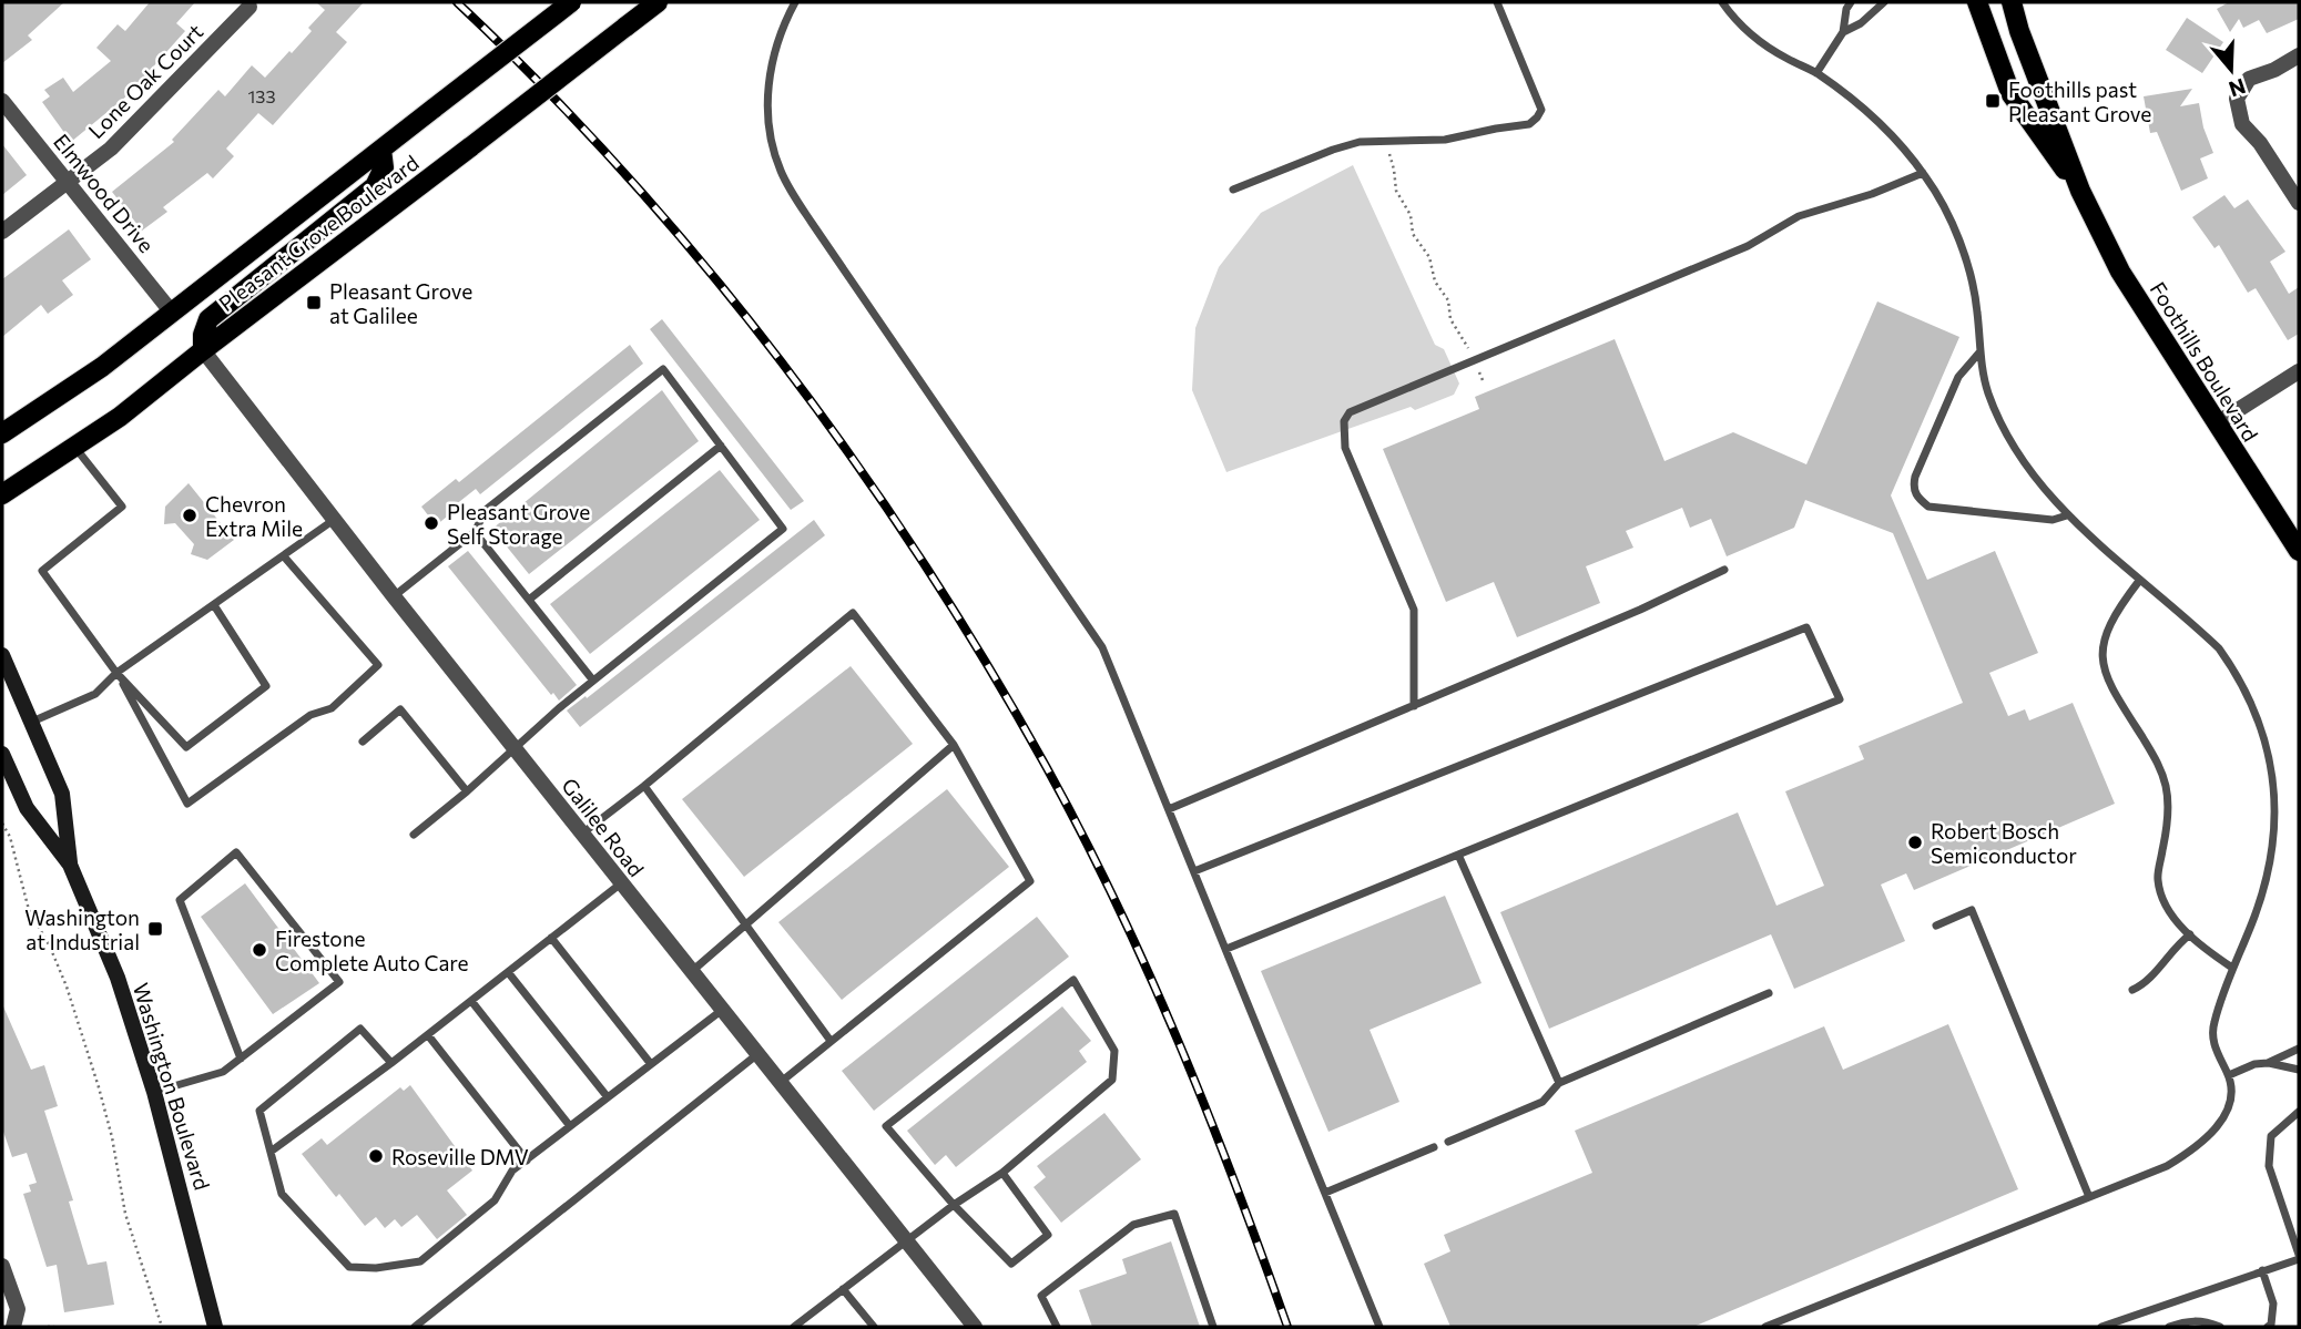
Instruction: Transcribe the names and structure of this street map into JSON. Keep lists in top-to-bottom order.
{
  "streets": {
    "main road": ["Pleasant Grove Boulevard", "Foothills Boulevard", "Washington Boulevard"],
    "street": ["Lone Oak Court", "Elmwood Drive", "Galilee Road"]
  },
  "crossings": [
    ["Lone Oak Court", "Elmwood Drive"],
    ["Elmwood Drive", "Pleasant Grove Boulevard"],
    ["Pleasant Grove Boulevard", "Galilee Road"]
  ],
  "places": {
    "transit": ["Foothills past Pleasant Grove", "Pleasant Grove at Galilee", "Washington at Industrial"],
    "other": [
      "Chevron Extra Mile",
      "Pleasant Grove Self Storage",
      "Robert Bosch Semiconductor",
      "Firestone Complete Auto Care",
      "Roseville DMV"
    ]
  },
  "house_numbers": ["133"],
  "north": "bottom"
}
